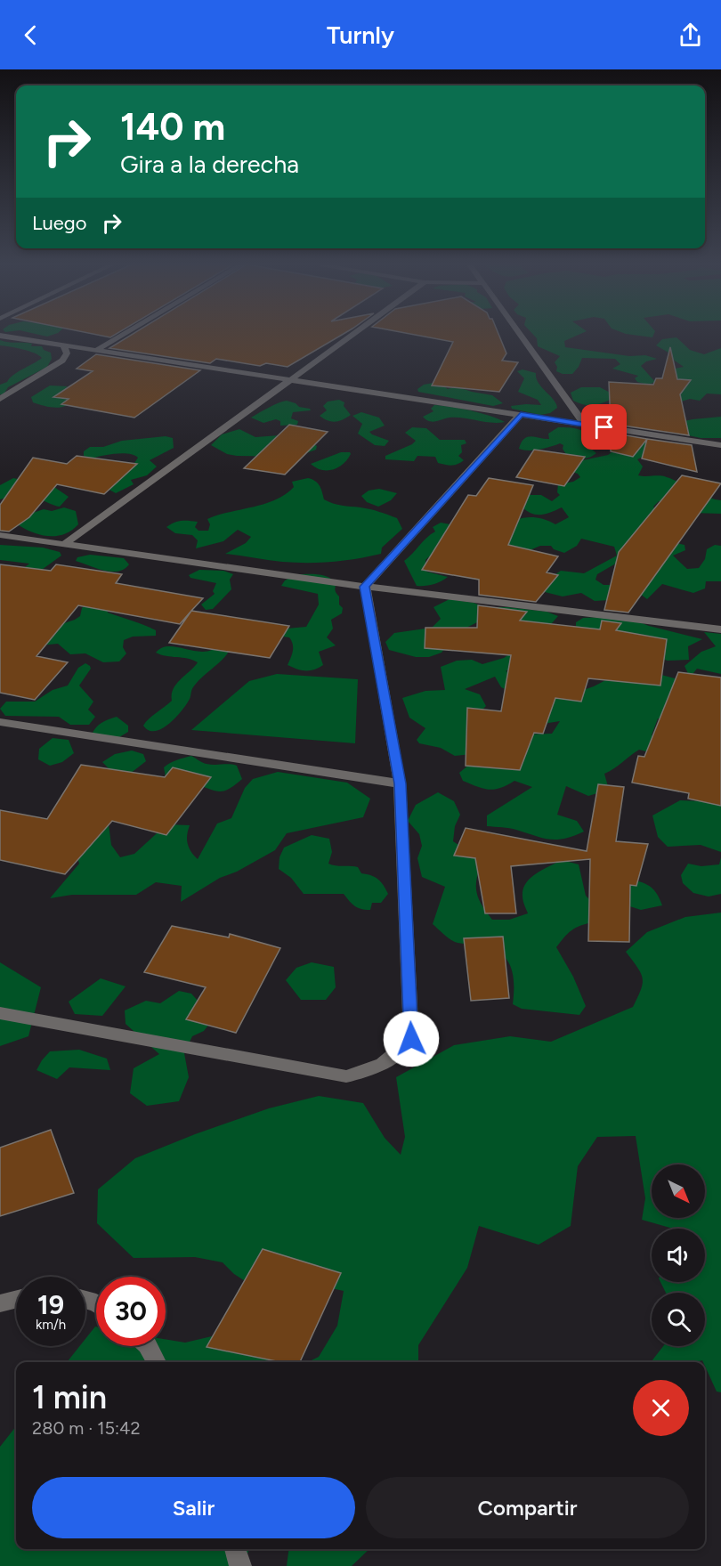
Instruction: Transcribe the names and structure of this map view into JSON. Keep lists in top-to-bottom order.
{
  "north": "bottom right",
  "page": {
    "header": "Turnly",
    "turn": ["140 m", "Gira a la derecha"],
    "then": "Luego",
    "speed": "19 km/h",
    "limit": "30",
    "heading": ["1 min", "280 m · 15:42"],
    "buttons": ["Salir", "Compartir"]
  }
}
